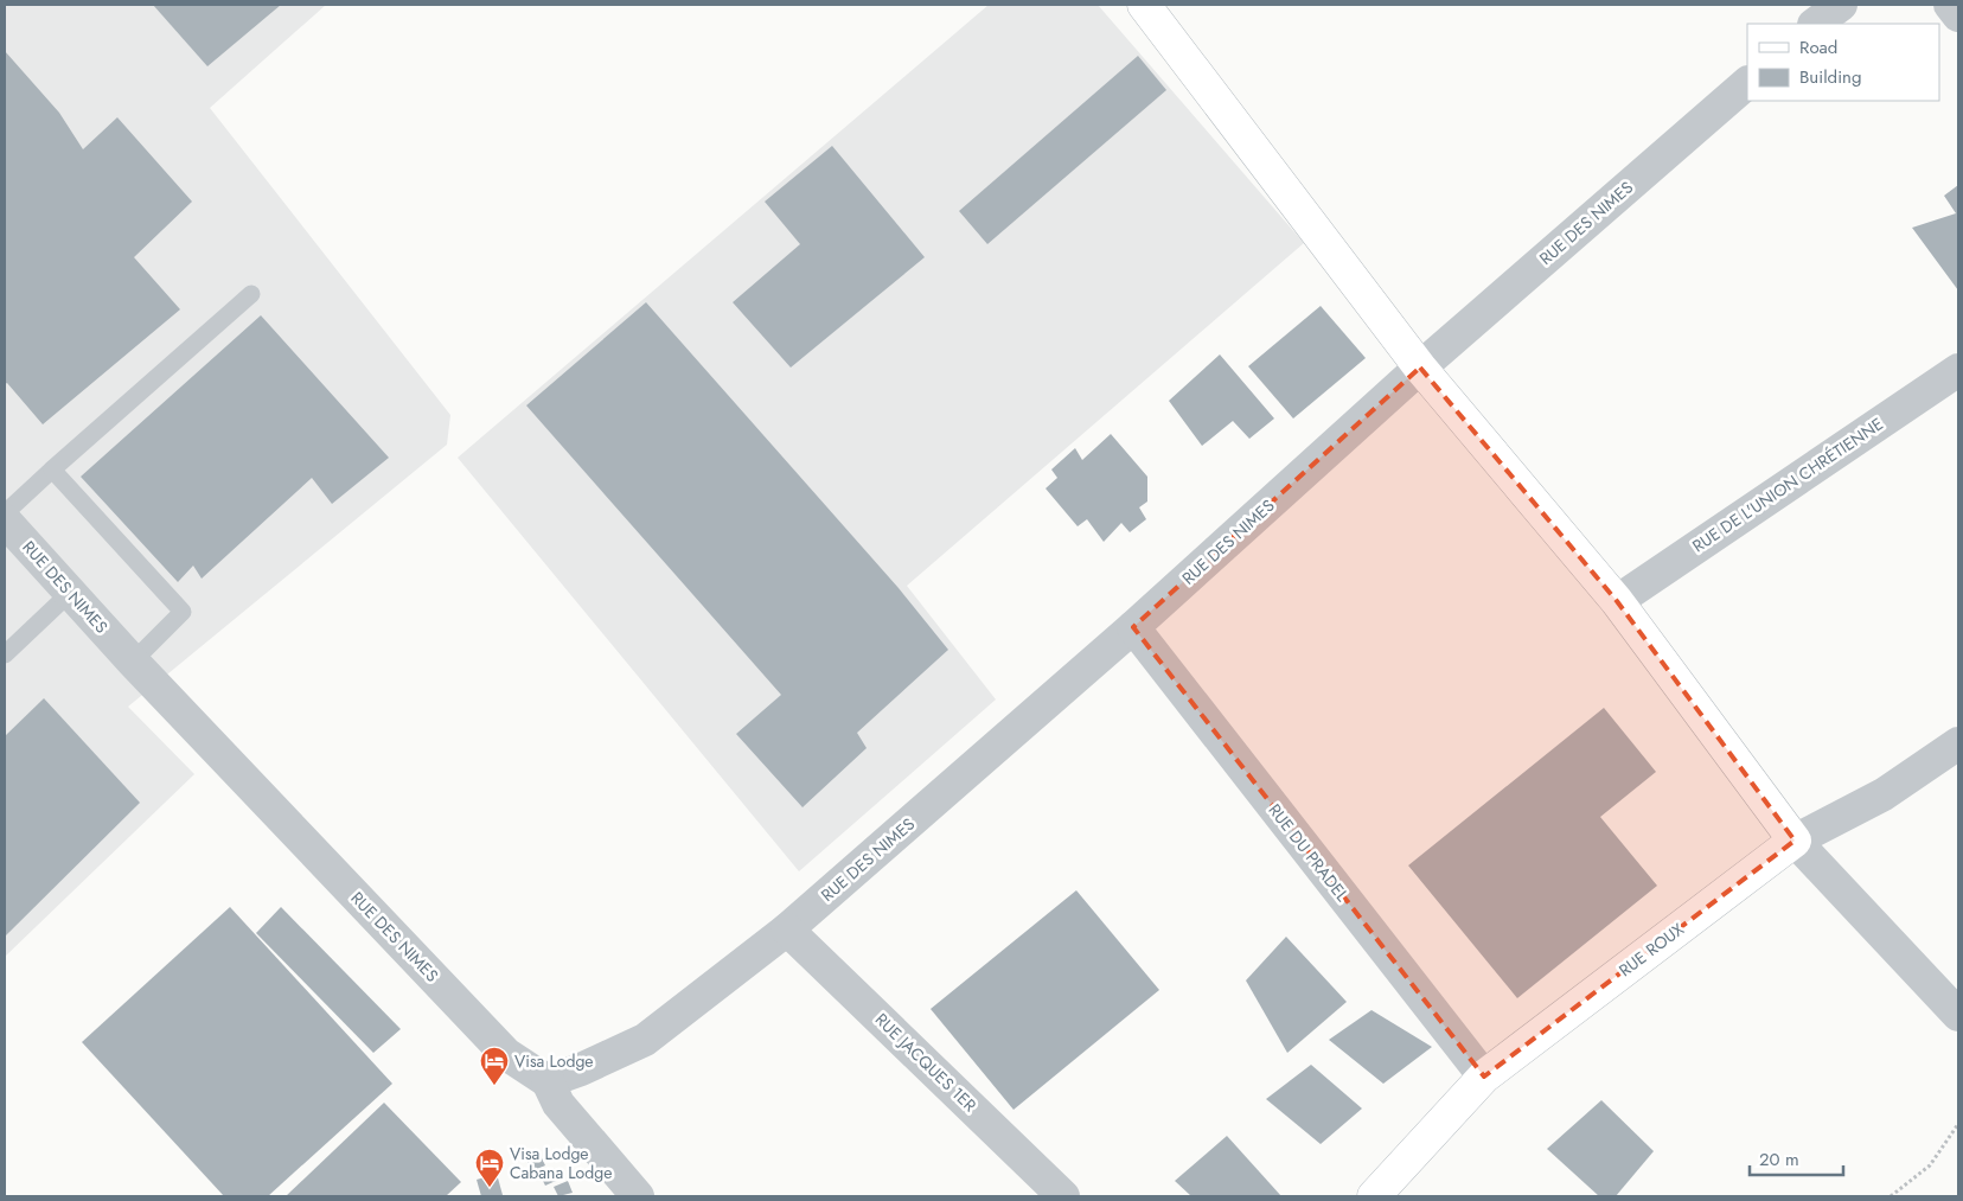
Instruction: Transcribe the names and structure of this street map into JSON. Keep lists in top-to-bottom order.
{
  "streets": {
    "street": [
      "RUE DES NIMES",
      "RUE DE L'UNION CHRÉTIENNE",
      "RUE DU PRADEL",
      "RUE ROUX",
      "RUE JACQUES 1ER"
    ]
  },
  "crossings": [
    ["RUE DES NIMES", "RUE DU PRADEL"],
    ["RUE DES NIMES", "RUE JACQUES 1ER"],
    ["RUE DU PRADEL", "RUE ROUX"]
  ],
  "places": {
    "hotel": ["Visa Lodge", "Visa Lodge Cabana Lodge"]
  },
  "legend": ["Road", "Building"],
  "scale_bar": "20 m"
}
